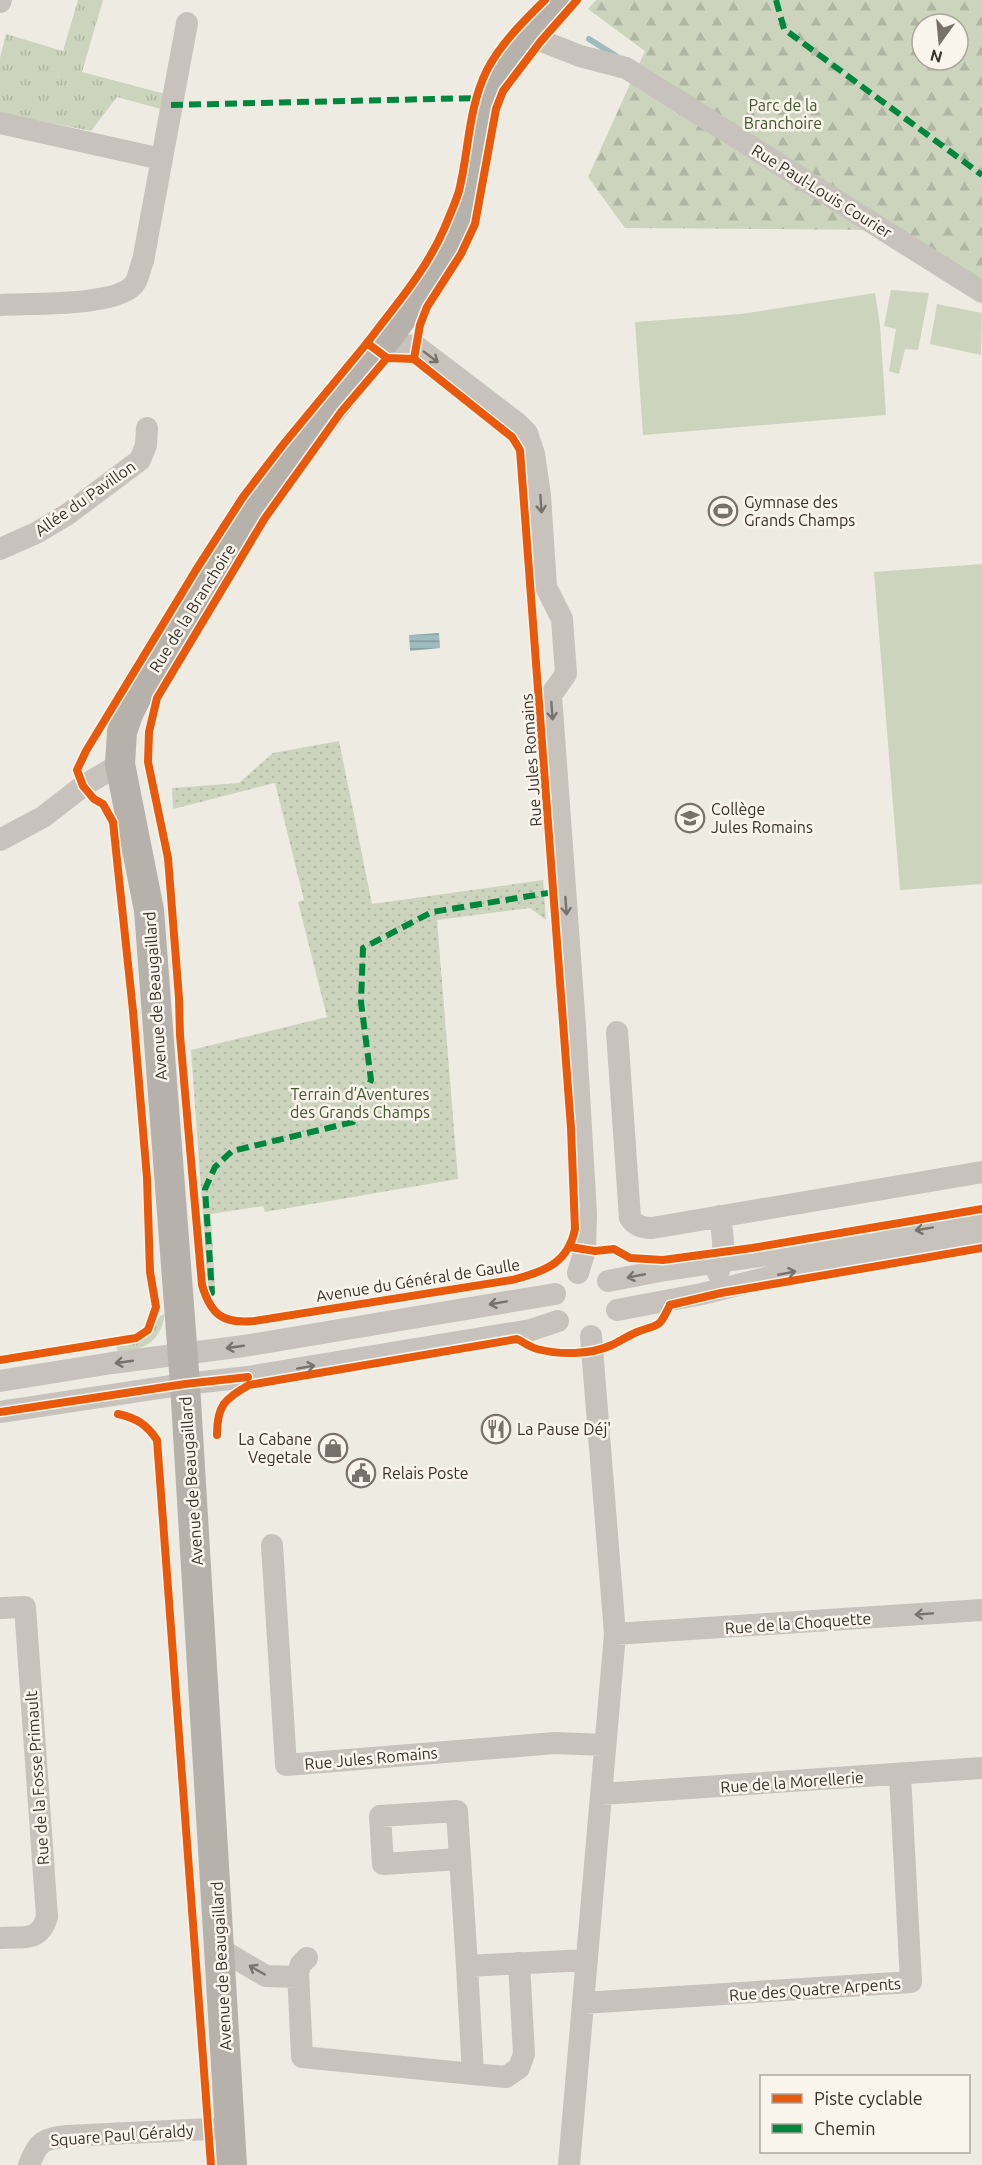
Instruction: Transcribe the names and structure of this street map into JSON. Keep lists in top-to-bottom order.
{
  "streets": {
    "main road": ["Rue de la Branchoire", "Avenue de Beaugaillard"],
    "street": [
      "Rue Paul-Louis Courier",
      "Allée du Pavillon",
      "Rue Jules Romains",
      "Rue de la Choquette",
      "Rue de la Fosse Primault",
      "Rue de la Morellerie",
      "Rue des Quatre Arpents",
      "Square Paul Géraldy"
    ],
    "cycle path": ["Avenue du Général de Gaulle"]
  },
  "crossings": [
    ["Rue Paul-Louis Courier", "Rue de la Branchoire"],
    ["Rue de la Branchoire", "Rue Jules Romains"],
    ["Rue de la Branchoire", "Avenue de Beaugaillard"],
    ["Avenue de Beaugaillard", "Square Paul Géraldy"],
    ["Rue de la Morellerie", "Rue des Quatre Arpents"]
  ],
  "one_way": ["Rue Jules Romains", "Rue de la Choquette"],
  "parks": ["Parc de la Branchoire", "Terrain d’Aventures des Grands Champs"],
  "places": {
    "sports": ["Gymnase des Grands Champs"],
    "school or university": ["Collège Jules Romains"],
    "restaurant": ["La Pause Déj'"],
    "shop": ["La Cabane Vegetale"],
    "public building": ["Relais Poste"]
  },
  "legend": ["Piste cyclable", "Chemin"],
  "north": "bottom"
}
